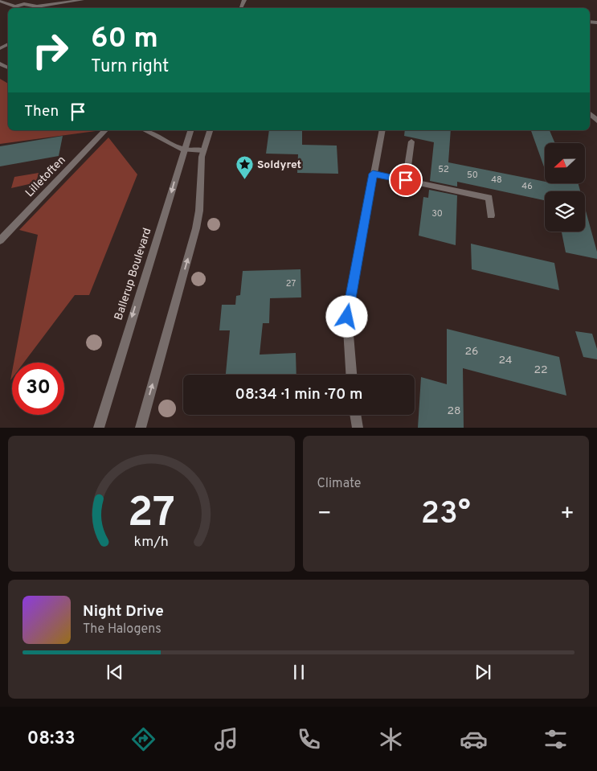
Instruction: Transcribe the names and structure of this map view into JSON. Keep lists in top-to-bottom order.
{
  "streets": {
    "street": ["Lilletoften", "Ballerup Boulevard"]
  },
  "places": {
    "place": ["Soldyret"]
  },
  "house_numbers": [
    "52",
    "50",
    "48",
    "46",
    "30",
    "27",
    "26",
    "24",
    "22",
    "28"
  ],
  "north": "left",
  "page": {
    "turn": ["60 m", "Turn right"],
    "then": "Then",
    "limit": "30",
    "trip": "08:34 · 1 min · 70 m",
    "tile": "Climate",
    "heat": ["−", "23°", "+"],
    "song": ["Night Drive", "The Halogens"],
    "tabs": "08:33",
    "gauge": ["27", "km/h"]
  }
}
